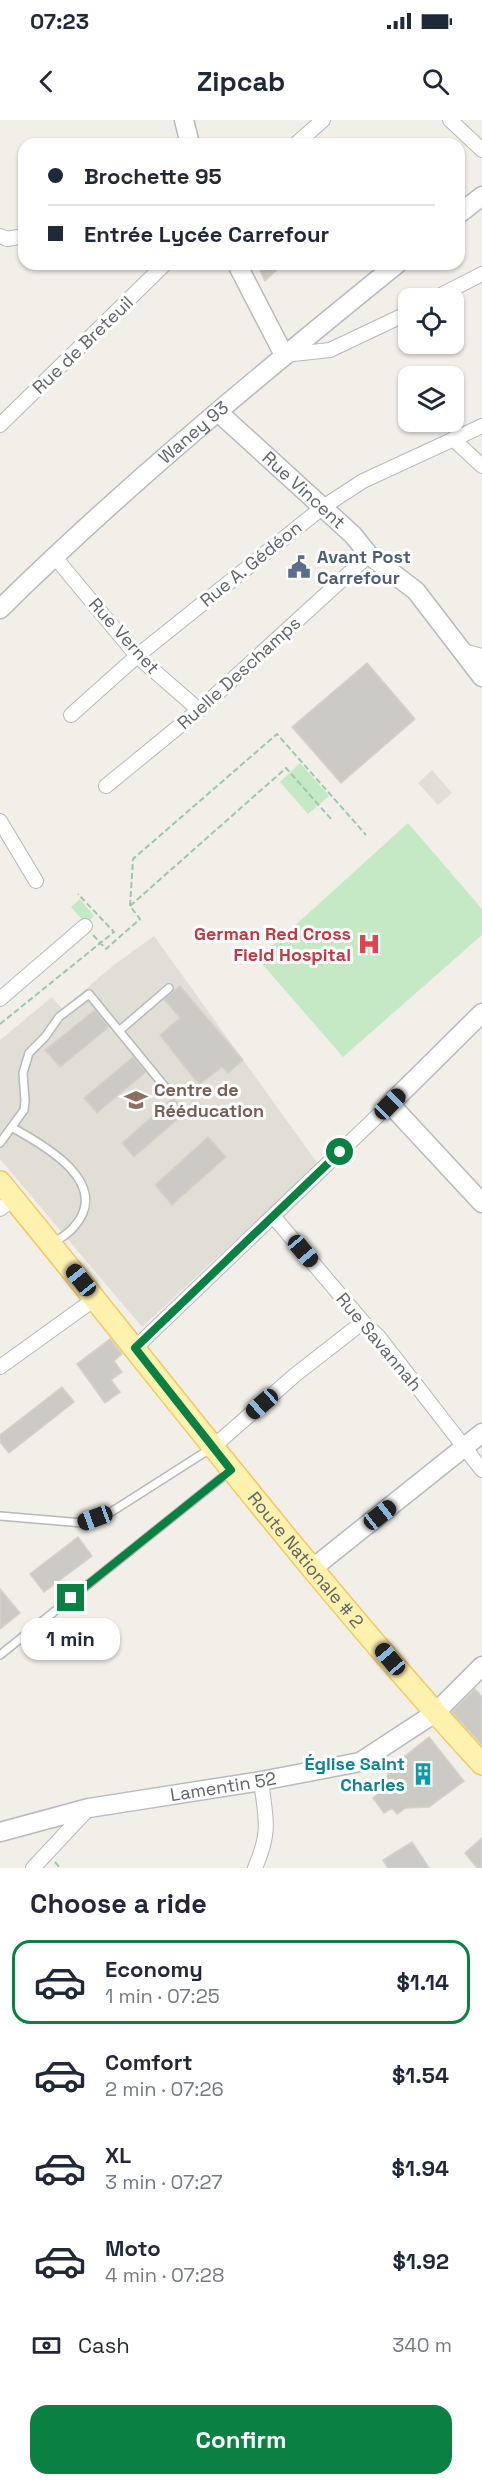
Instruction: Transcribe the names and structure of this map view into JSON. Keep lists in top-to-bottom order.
{
  "streets": {
    "main road": ["Route Nationale # 2"],
    "street": [
      "Rue de Breteuil",
      "Waney 93",
      "Rue Vincent",
      "Rue A. Gédéon",
      "Rue Vernet",
      "Ruelle Deschamps",
      "Rue Savannah",
      "Lamentin 52"
    ]
  },
  "crossings": [
    ["Waney 93", "Rue Vincent"],
    ["Waney 93", "Rue Vernet"],
    ["Rue Vincent", "Rue A. Gédéon"],
    ["Rue Vincent", "Ruelle Deschamps"],
    ["Rue A. Gédéon", "Rue Vernet"],
    ["Rue Vernet", "Ruelle Deschamps"],
    ["Route Nationale # 2", "Lamentin 52"]
  ],
  "places": {
    "public building": ["Avant Post Carrefour"],
    "hospital": ["German Red Cross Field Hospital"],
    "school or university": ["Centre de Rééducation"],
    "building": ["Église Saint Charles"]
  },
  "page": {
    "status": "07:23",
    "header": "Zipcab",
    "banner": ["Brochette 95", "Entrée Lycée Carrefour"],
    "bubble": "1 min",
    "heading": "Choose a ride",
    "list": [
      {
        "name": "Economy",
        "note": "1 min · 07:25",
        "value": "$1.14"
      },
      {
        "name": "Comfort",
        "note": "2 min · 07:26",
        "value": "$1.54"
      },
      {
        "name": "XL",
        "note": "3 min · 07:27",
        "value": "$1.94"
      },
      {
        "name": "Moto",
        "note": "4 min · 07:28",
        "value": "$1.92"
      }
    ],
    "pay": ["Cash", "340 m"],
    "buttons": "Confirm"
  }
}
